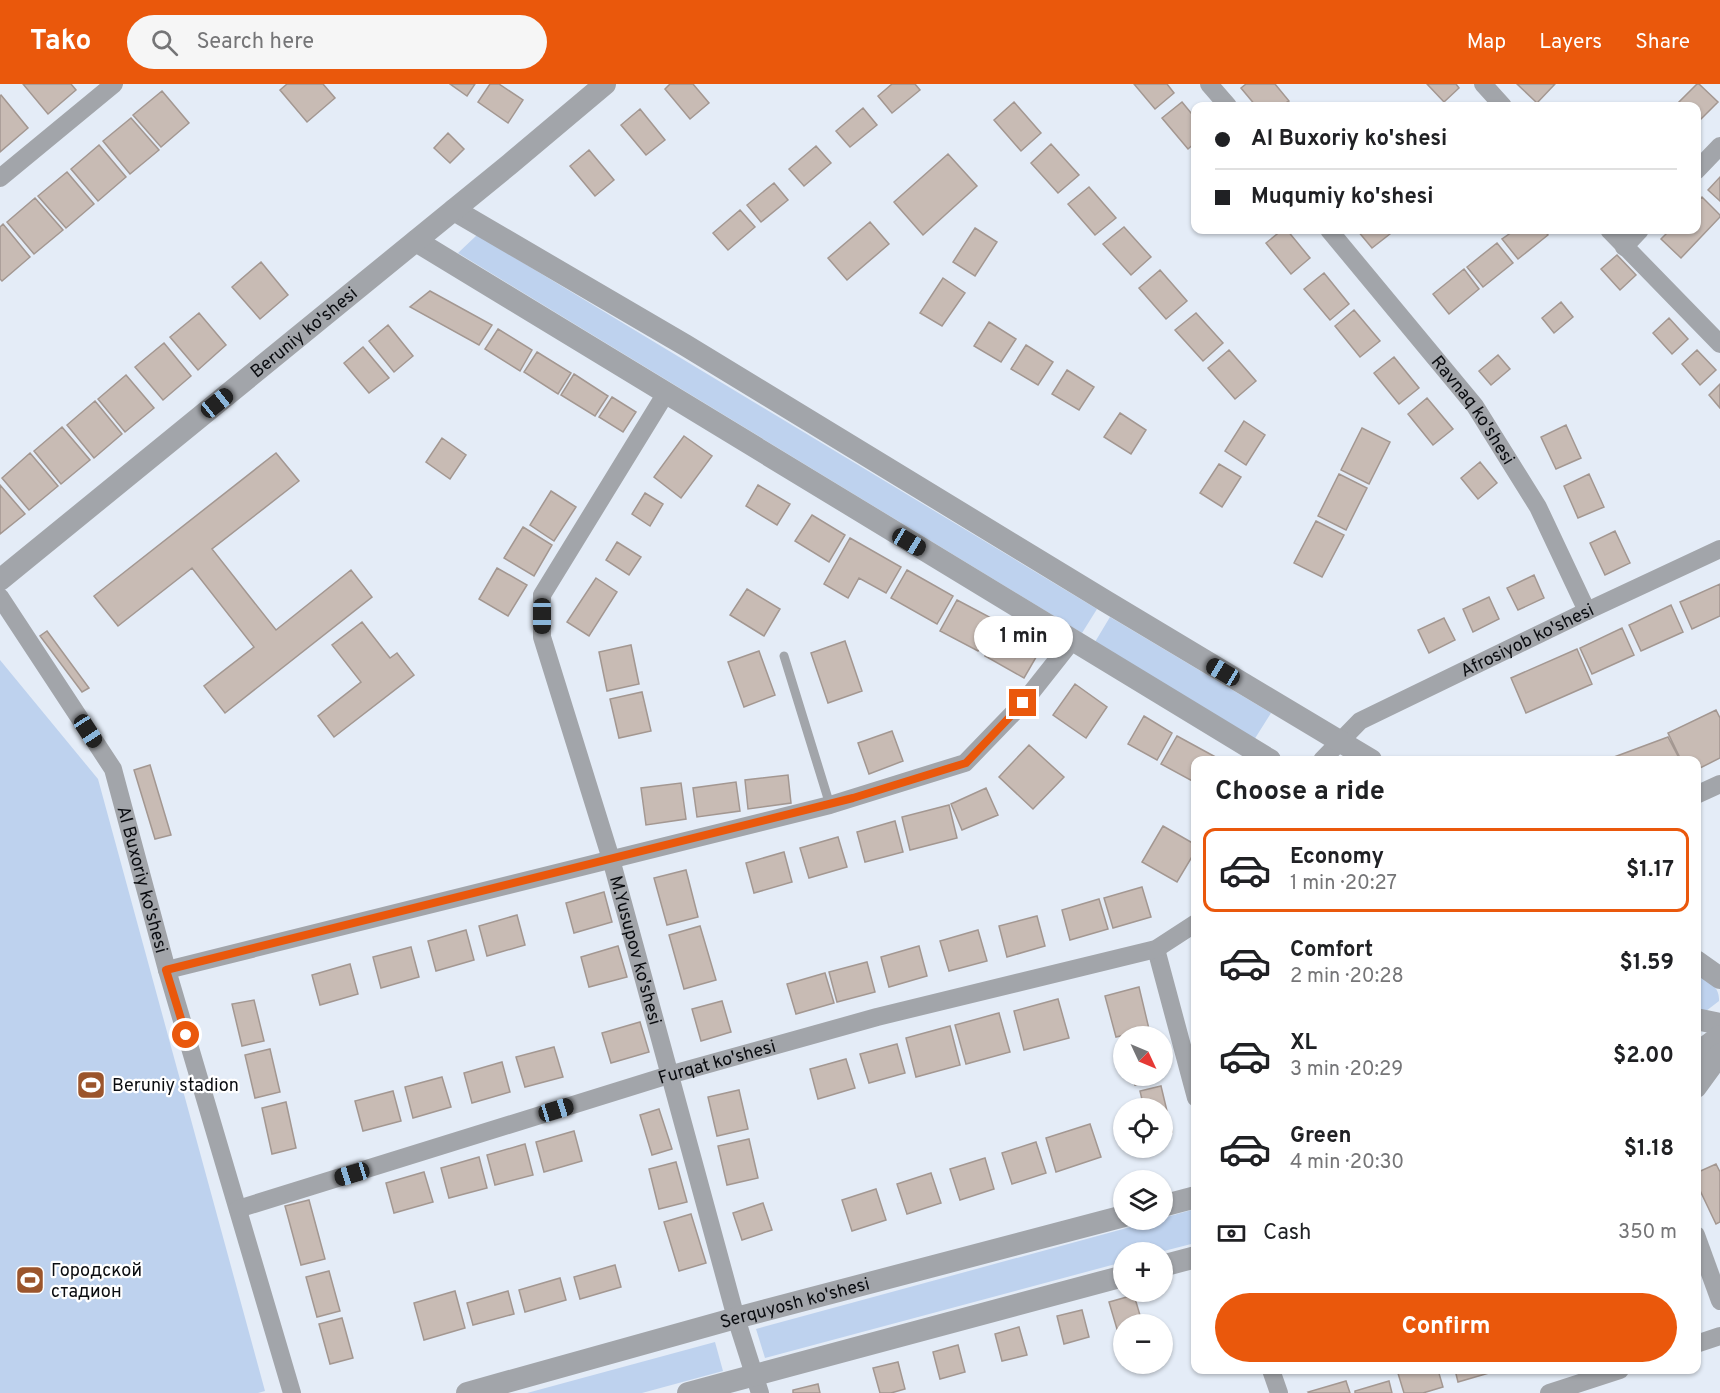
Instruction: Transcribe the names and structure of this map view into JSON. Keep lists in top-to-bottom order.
{
  "streets": {
    "street": [
      "Beruniy ko'shesi",
      "Ravnaq ko'shesi",
      "Afrosiyob ko'shesi",
      "Al Buxoriy ko'shesi",
      "M.Yusupov ko'shesi",
      "Furqat ko'shesi",
      "Serquyosh ko'shesi"
    ]
  },
  "crossings": [
    ["Ravnaq ko'shesi", "Afrosiyob ko'shesi"],
    ["Al Buxoriy ko'shesi", "Furqat ko'shesi"],
    ["M.Yusupov ko'shesi", "Furqat ko'shesi"],
    ["M.Yusupov ko'shesi", "Serquyosh ko'shesi"]
  ],
  "places": {
    "sports": ["Beruniy stadion", "Городской стадион"]
  },
  "north": "bottom right",
  "page": {
    "header": "Tako",
    "search": "Search here",
    "nav": ["Map", "Layers", "Share"],
    "banner": ["Al Buxoriy ko'shesi", "Muqumiy ko'shesi"],
    "bubble": "1 min",
    "heading": "Choose a ride",
    "list": [
      {
        "name": "Economy",
        "note": "1 min · 20:27",
        "value": "$1.17"
      },
      {
        "name": "Comfort",
        "note": "2 min · 20:28",
        "value": "$1.59"
      },
      {
        "name": "XL",
        "note": "3 min · 20:29",
        "value": "$2.00"
      },
      {
        "name": "Green",
        "note": "4 min · 20:30",
        "value": "$1.18"
      }
    ],
    "map_buttons": ["+", "−"],
    "pay": ["Cash", "350 m"],
    "buttons": "Confirm"
  }
}
